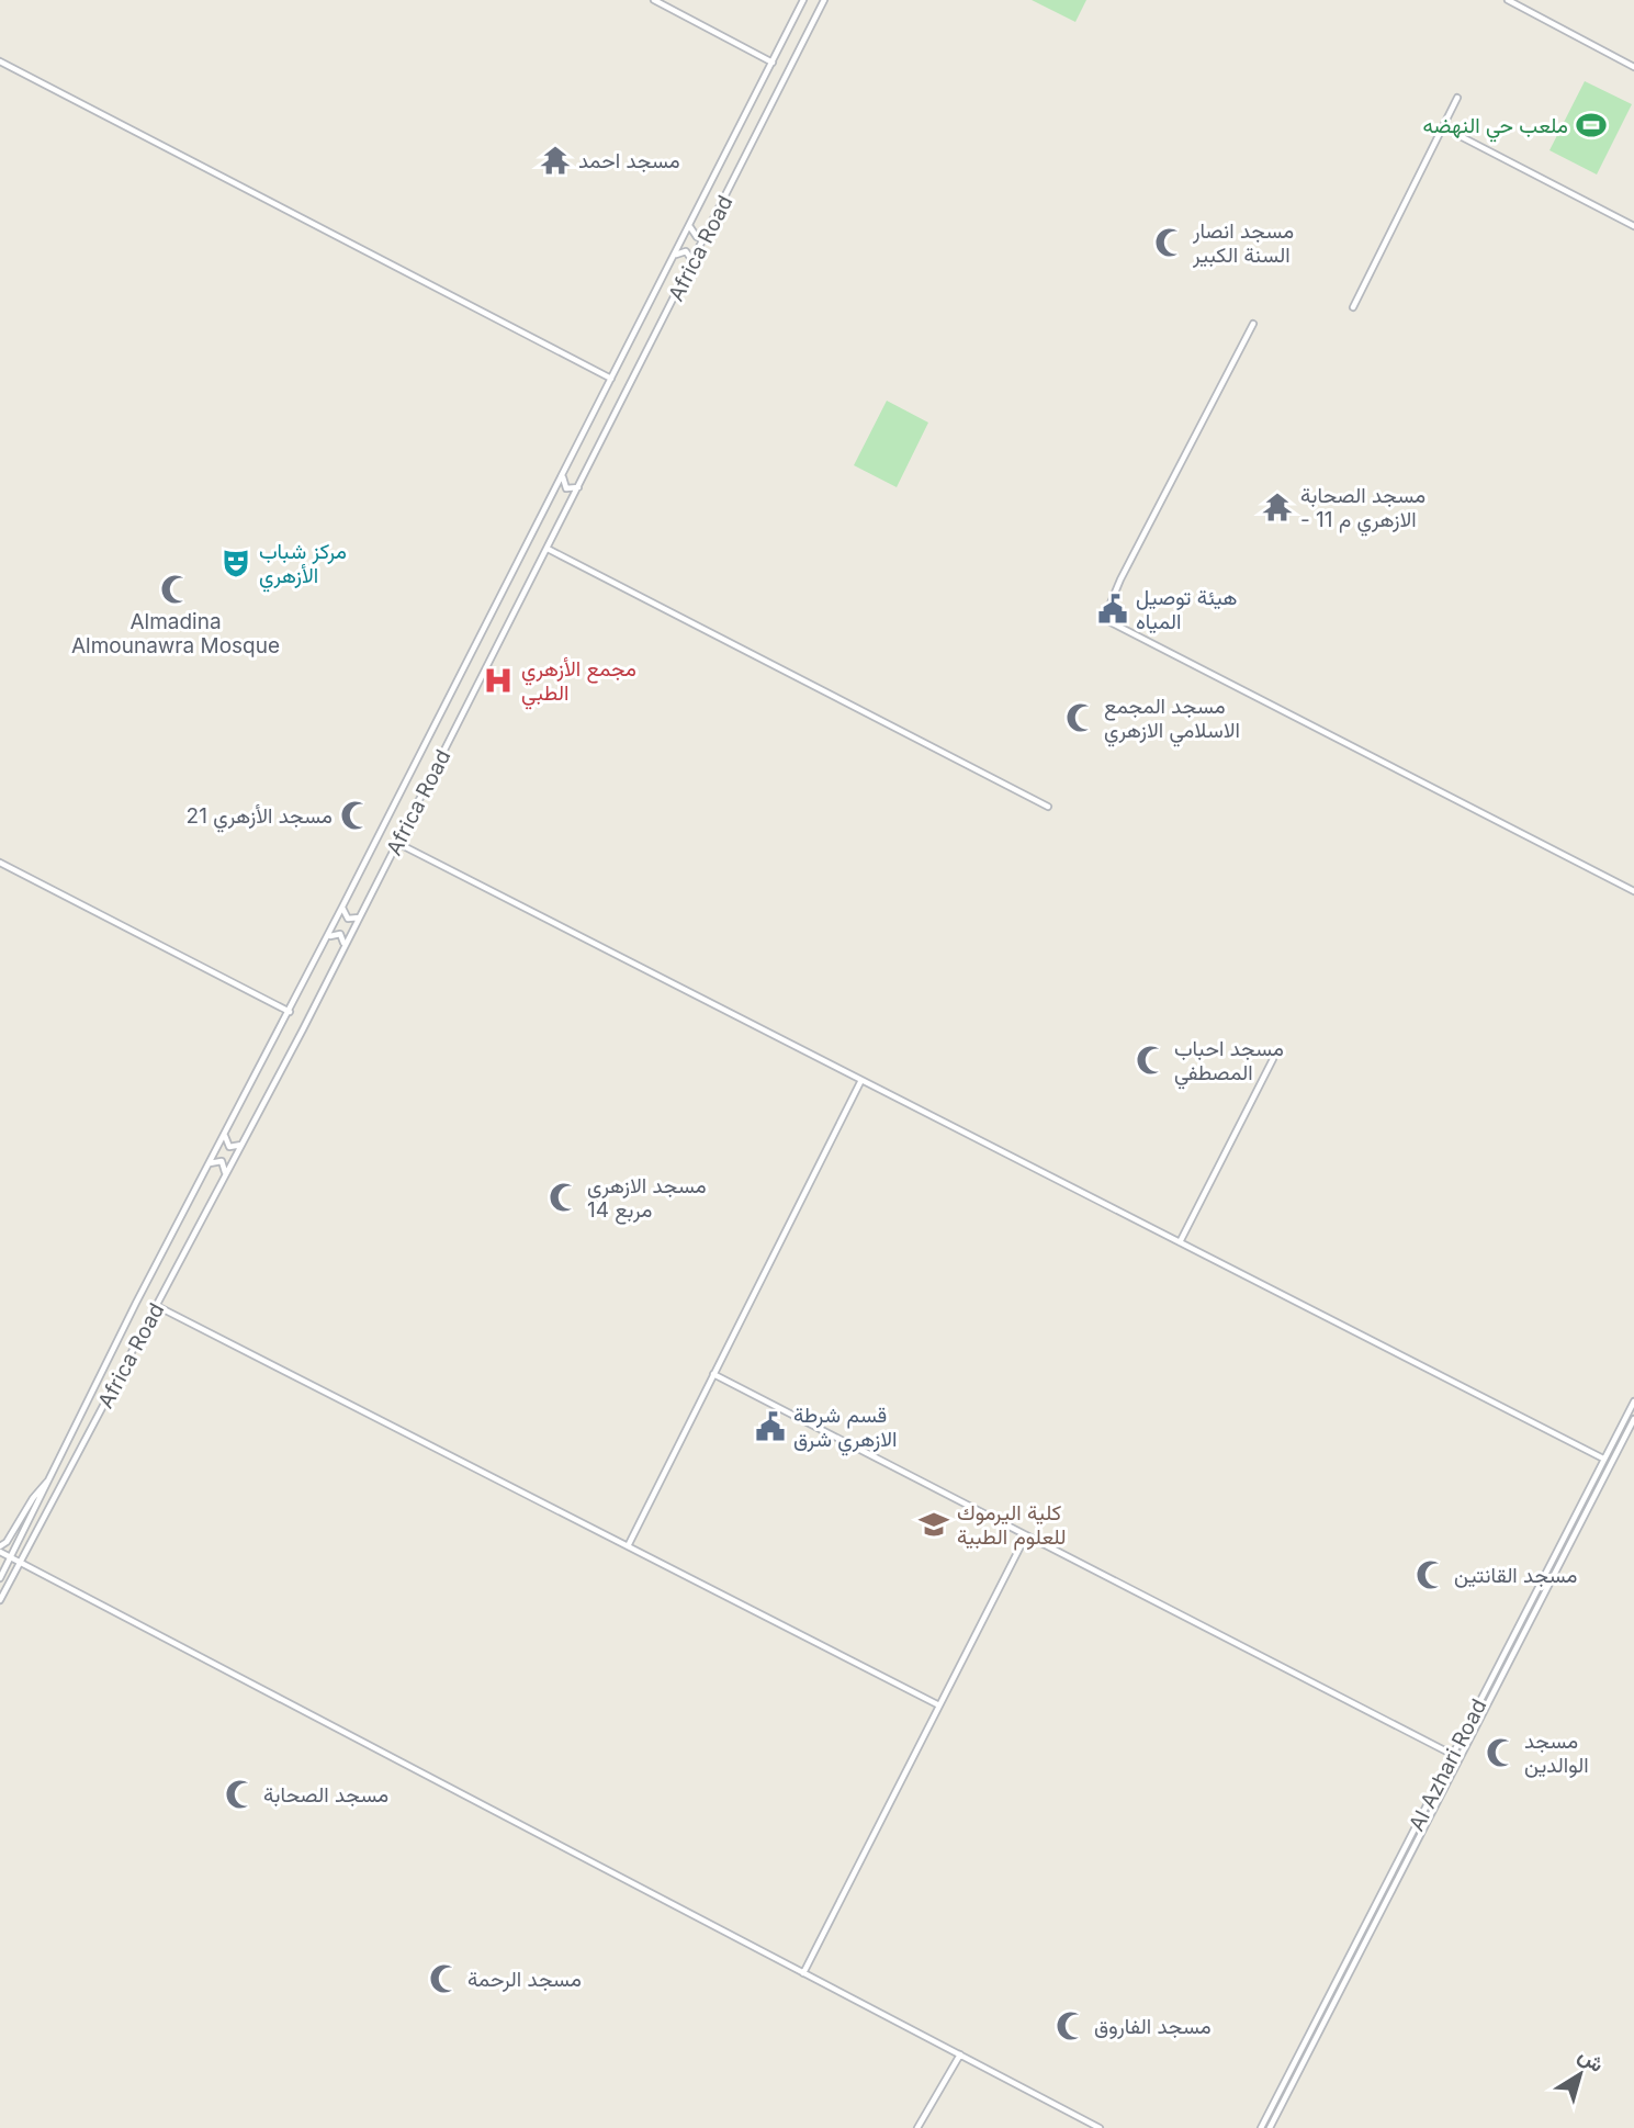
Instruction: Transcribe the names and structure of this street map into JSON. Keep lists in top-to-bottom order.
{
  "streets": {
    "street": ["Africa Road", "Al Azhari Road"]
  },
  "places": {
    "sports": ["ملعب حي النهضه"],
    "temple": ["مسجد احمد", "مسجد الصحابة - الازهري م 11"],
    "mosque": [
      "مسجد انصار السنة الكبير",
      "Almadina Almounawra Mosque",
      "مسجد المجمع الاسلامي الازهري",
      "مسجد الأزهري 21",
      "مسجد احباب المصطفي",
      "مسجد الازهري مربع 14",
      "مسجد القانتين",
      "مسجد الوالدين",
      "مسجد الصحابة",
      "مسجد الرحمة",
      "مسجد الفاروق"
    ],
    "theatre": ["مركز شباب الأزهري"],
    "public building": ["هيئة توصيل المياه", "قسم شرطة الازهري شرق"],
    "hospital": ["مجمع الأزهري الطبي"],
    "school or university": ["كلية اليرموك للعلوم الطبية"]
  },
  "north": "top right"
}
